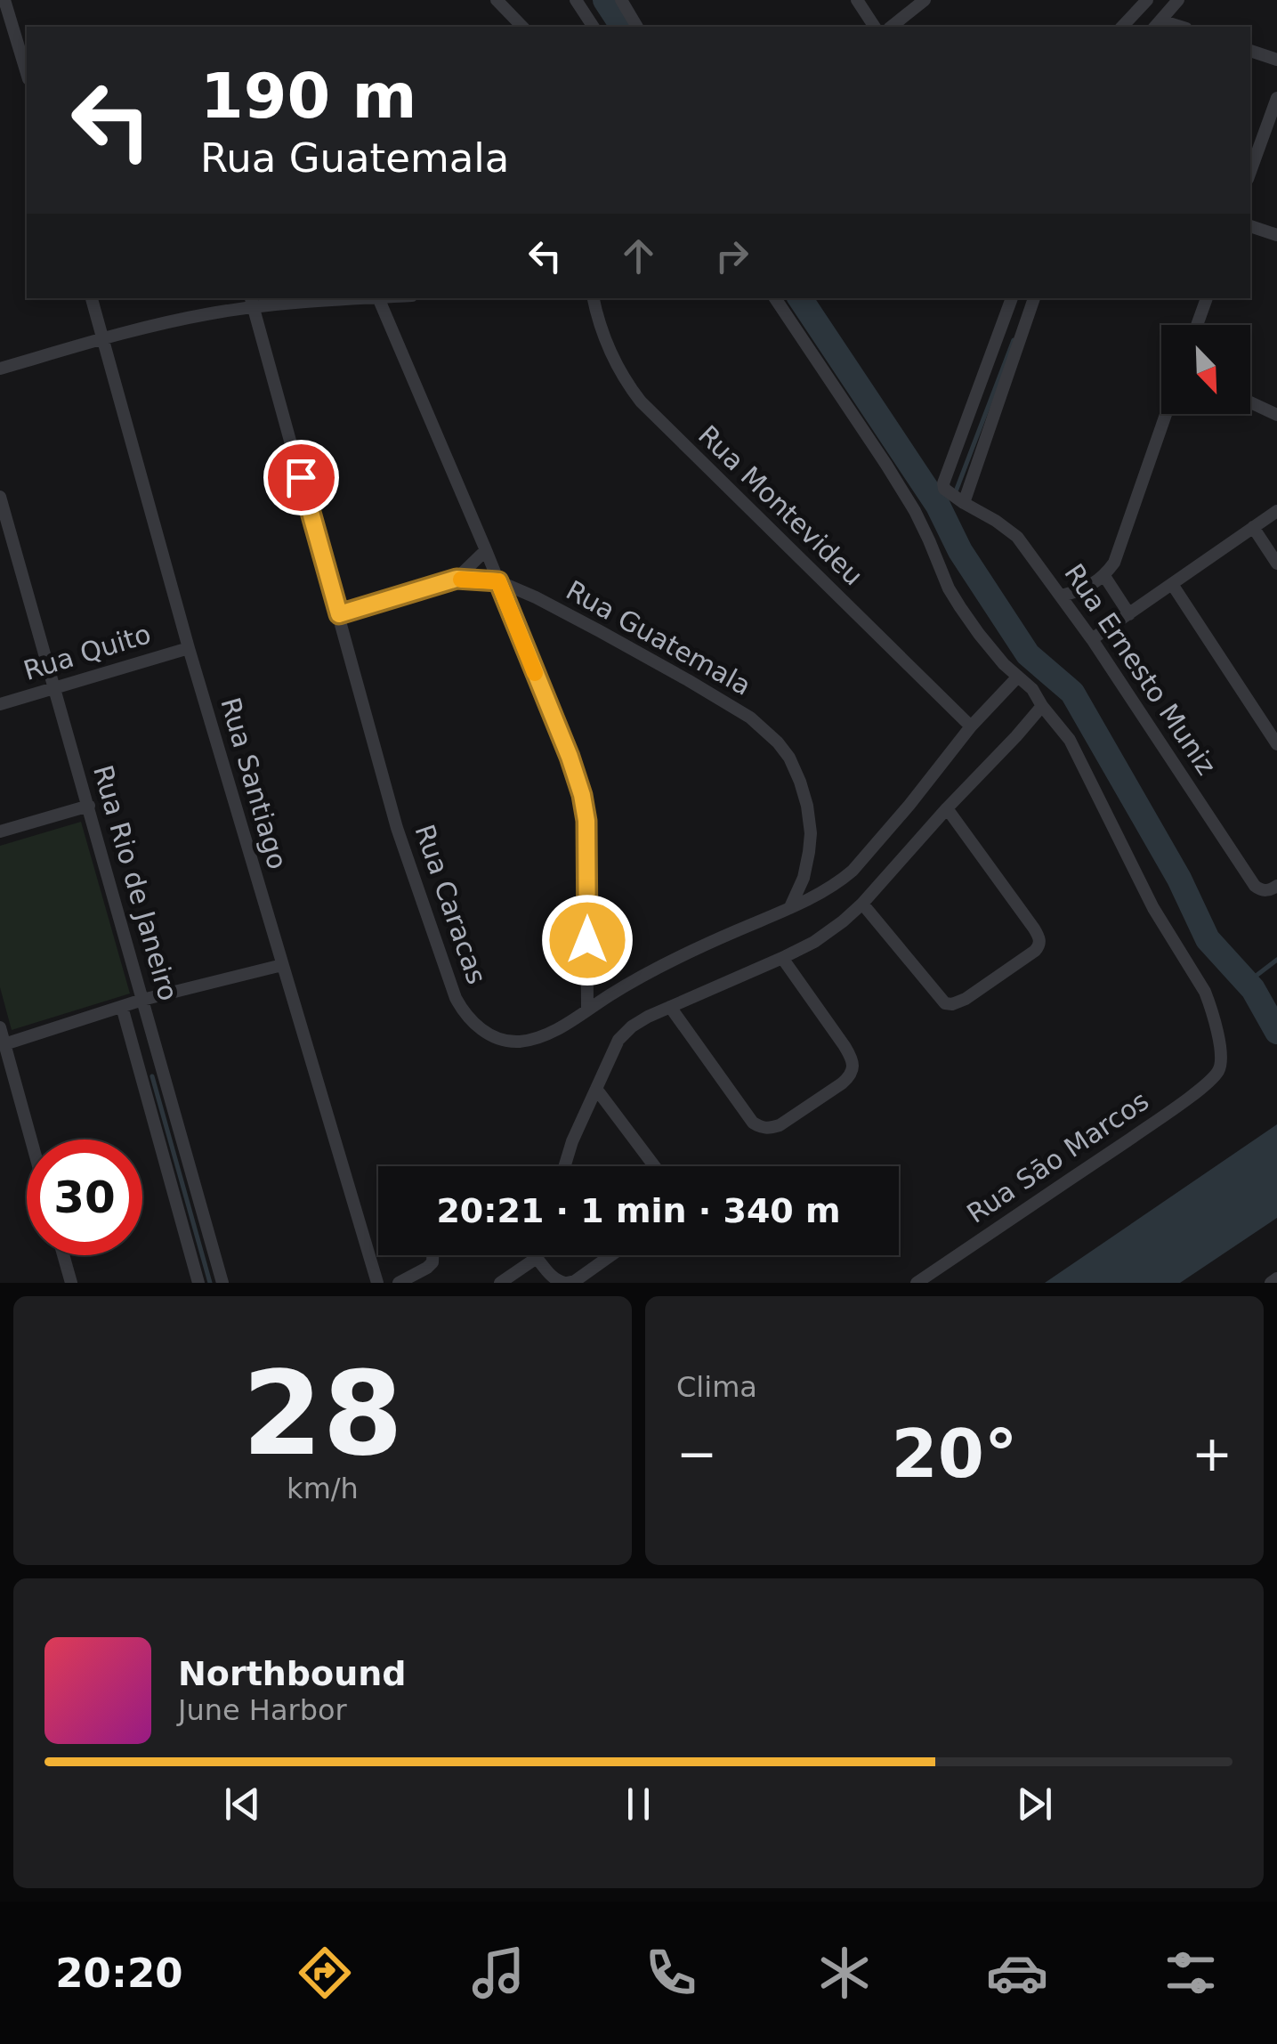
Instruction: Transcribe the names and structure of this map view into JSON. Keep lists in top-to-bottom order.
{
  "streets": {
    "street": [
      "Rua Montevideu",
      "Rua Guatemala",
      "Rua Quito",
      "Rua Ernesto Muniz",
      "Rua Santiago",
      "Rua Rio de Janeiro",
      "Rua Caracas",
      "Rua Sāo Marcos"
    ]
  },
  "crossings": [
    ["Rua Montevideu", "Rua Caracas"],
    ["Rua Guatemala", "Rua Caracas"],
    ["Rua Quito", "Rua Santiago"],
    ["Rua Quito", "Rua Rio de Janeiro"]
  ],
  "north": "bottom right",
  "page": {
    "turn": ["190 m", "Rua Guatemala"],
    "limit": "30",
    "trip": "20:21 · 1 min · 340 m",
    "tile": [
      ["28", "km/h"],
      "Clima"
    ],
    "heat": ["−", "20°", "+"],
    "song": ["Northbound", "June Harbor"],
    "tabs": "20:20"
  }
}
